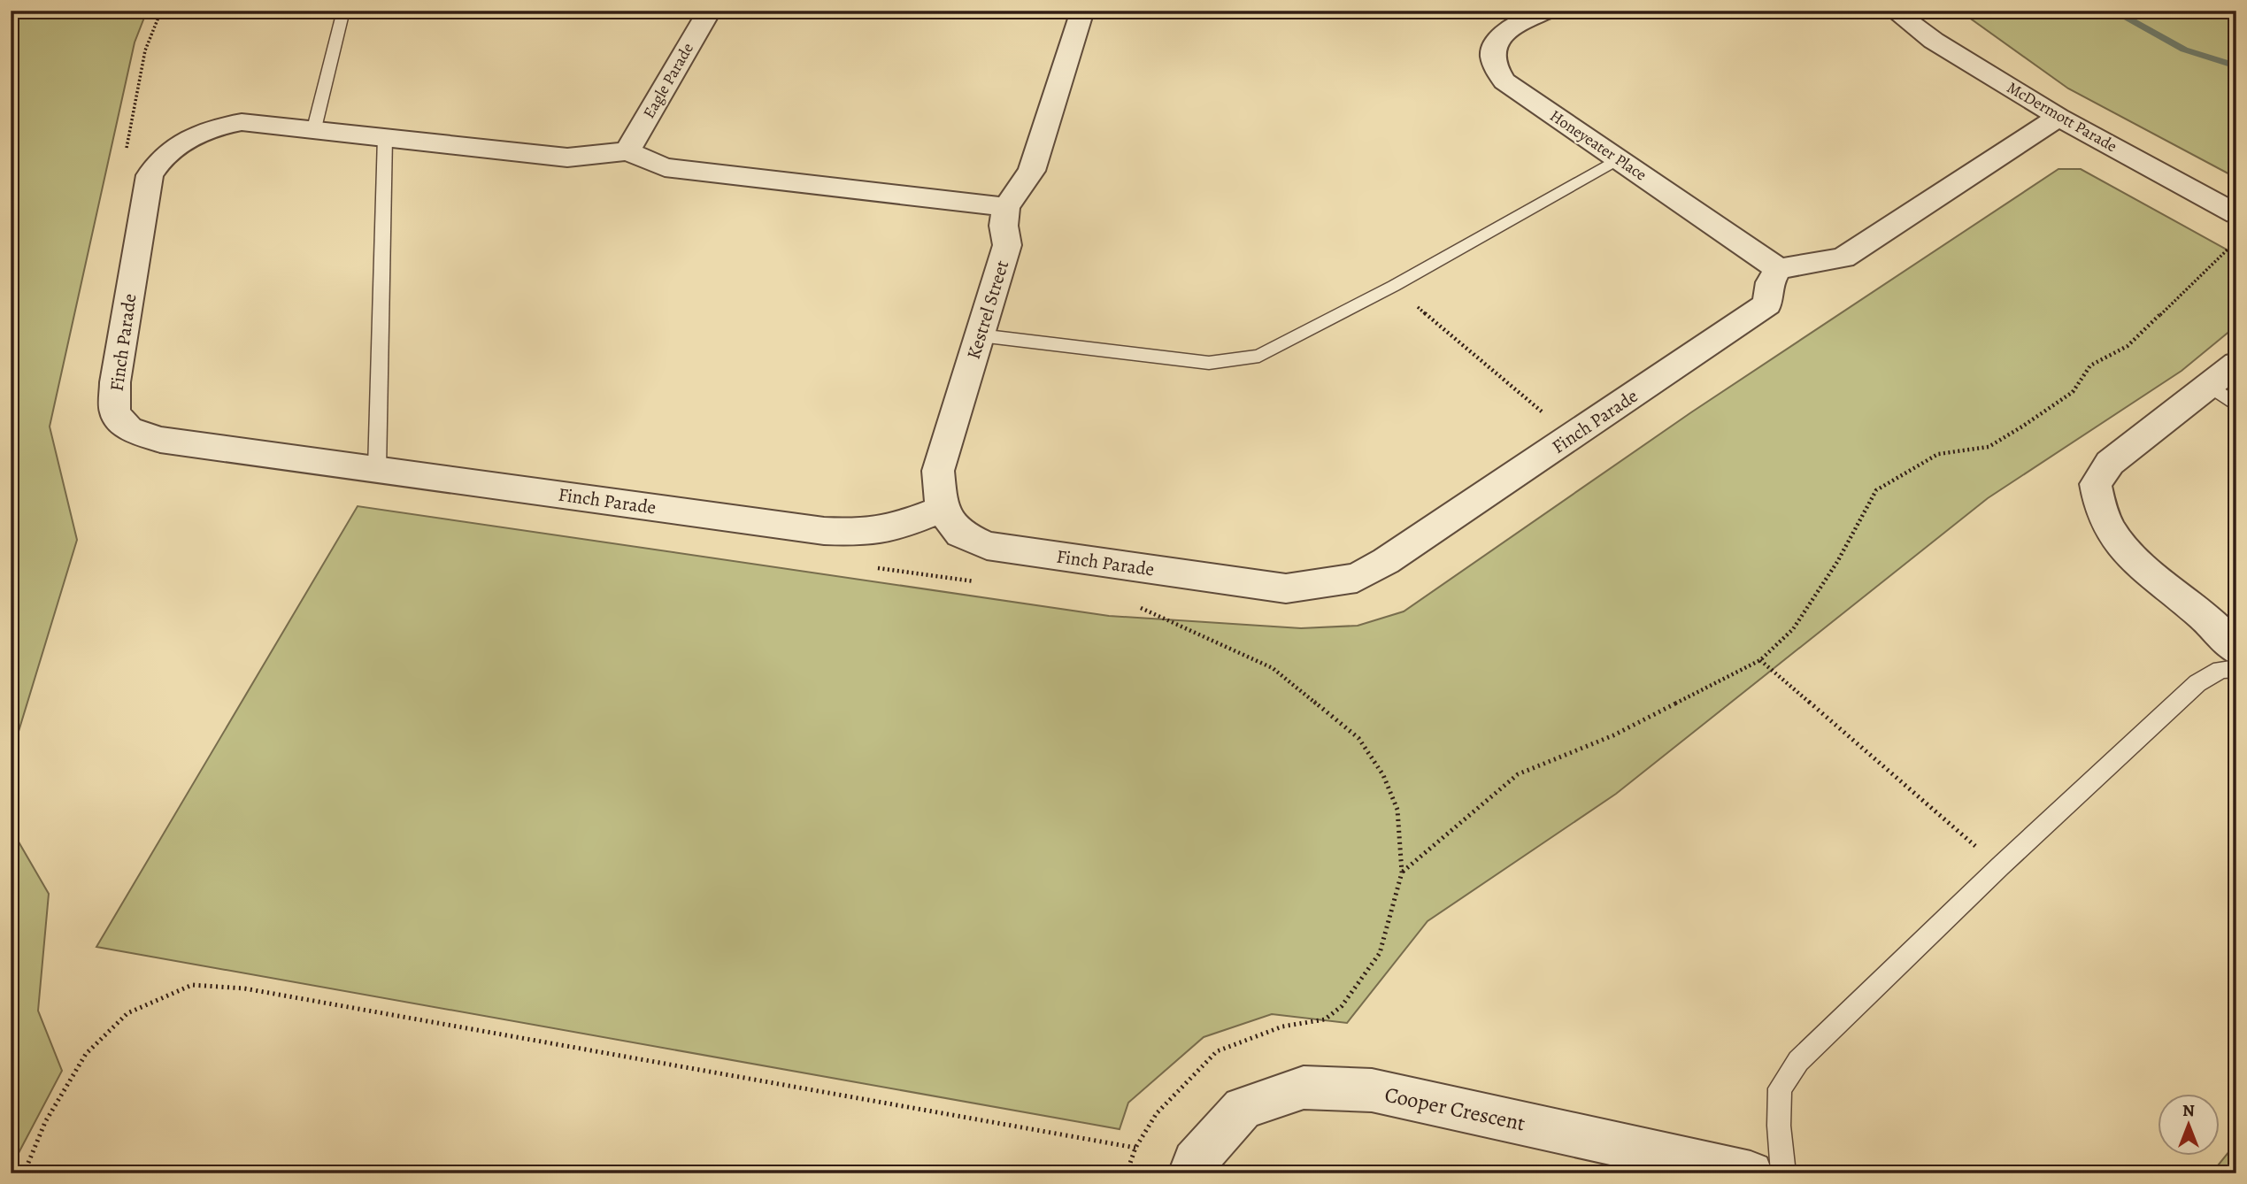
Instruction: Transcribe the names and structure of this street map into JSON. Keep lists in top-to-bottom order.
{
  "streets": {
    "street": [
      "Eagle Parade",
      "McDermott Parade",
      "Honeyeater Place",
      "Kestrel Street",
      "Finch Parade",
      "Cooper Crescent"
    ]
  },
  "crossings": [
    ["Eagle Parade", "Finch Parade"],
    ["Honeyeater Place", "Finch Parade"],
    ["Kestrel Street", "Finch Parade"]
  ],
  "north": "top"
}
